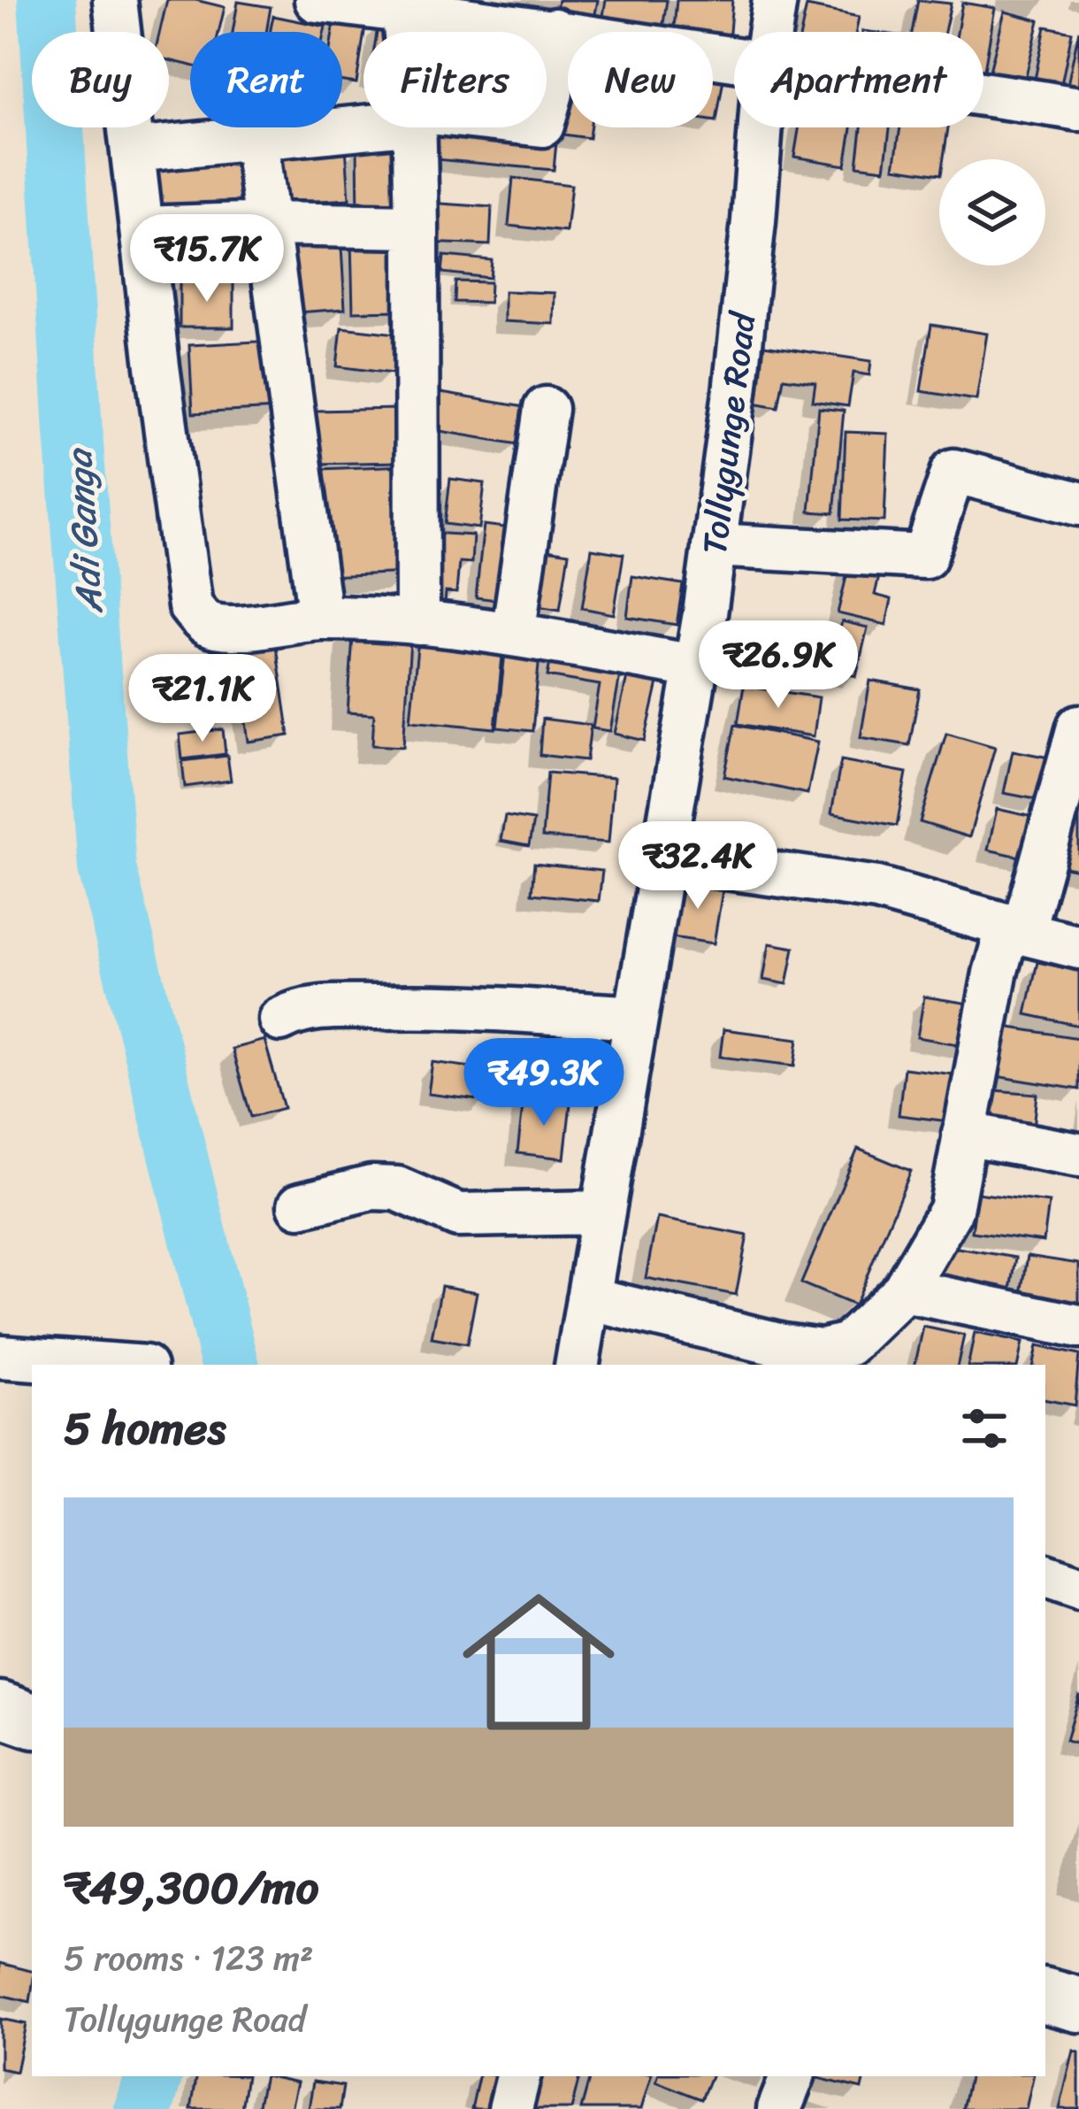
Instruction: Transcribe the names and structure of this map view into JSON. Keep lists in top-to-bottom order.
{
  "streets": {
    "street": ["Tollygunge Road"]
  },
  "water": ["Adi Ganga"],
  "page": {
    "chip": [
      "Buy",
      "Rent",
      "Filters",
      "New",
      "Apartment"
    ],
    "price": [
      "₹15.7K",
      "₹26.9K",
      "₹21.1K",
      "₹32.4K",
      "₹49.3K"
    ],
    "heading": "5 homes",
    "list": [
      {
        "name": "₹49,300/mo",
        "note": "5 rooms · 123 m² · Tollygunge Road"
      }
    ]
  }
}
